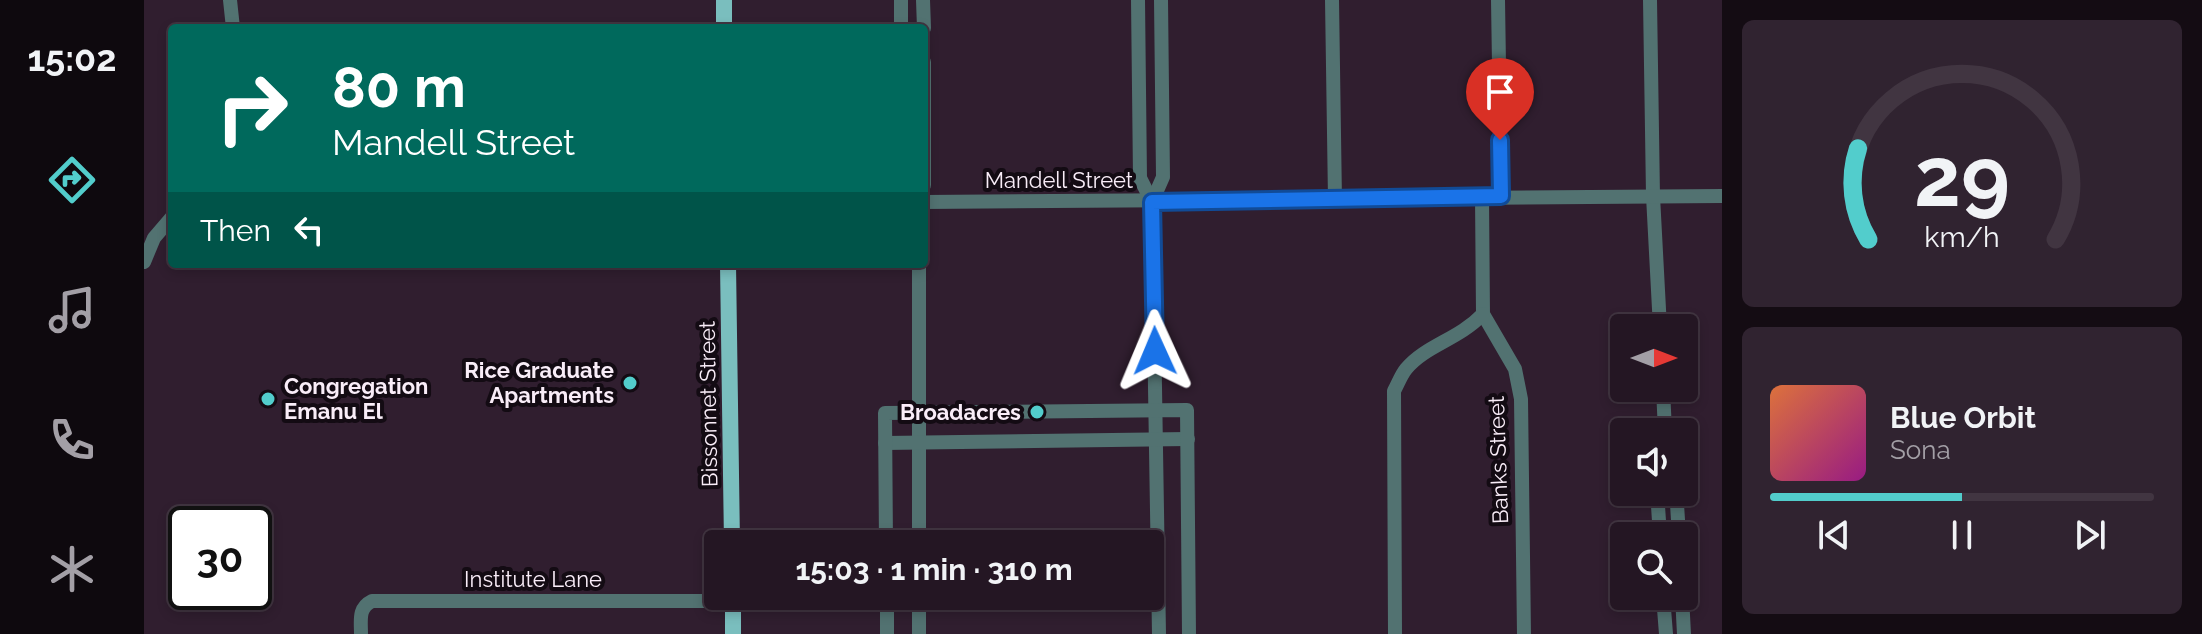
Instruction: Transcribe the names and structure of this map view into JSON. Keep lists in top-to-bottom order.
{
  "streets": {
    "main road": ["Bissonnet Street"],
    "street": ["Mandell Street", "Banks Street", "Institute Lane"]
  },
  "crossings": [
    ["Mandell Street", "Banks Street"]
  ],
  "places": ["Rice Graduate Apartments", "Congregation Emanu El", "Broadacres"],
  "north": "right",
  "page": {
    "tabs": "15:02",
    "turn": ["80 m", "Mandell Street"],
    "then": "Then",
    "song": ["Blue Orbit", "Sona"],
    "limit": "30",
    "trip": "15:03 · 1 min · 310 m",
    "gauge": ["29", "km/h"]
  }
}
